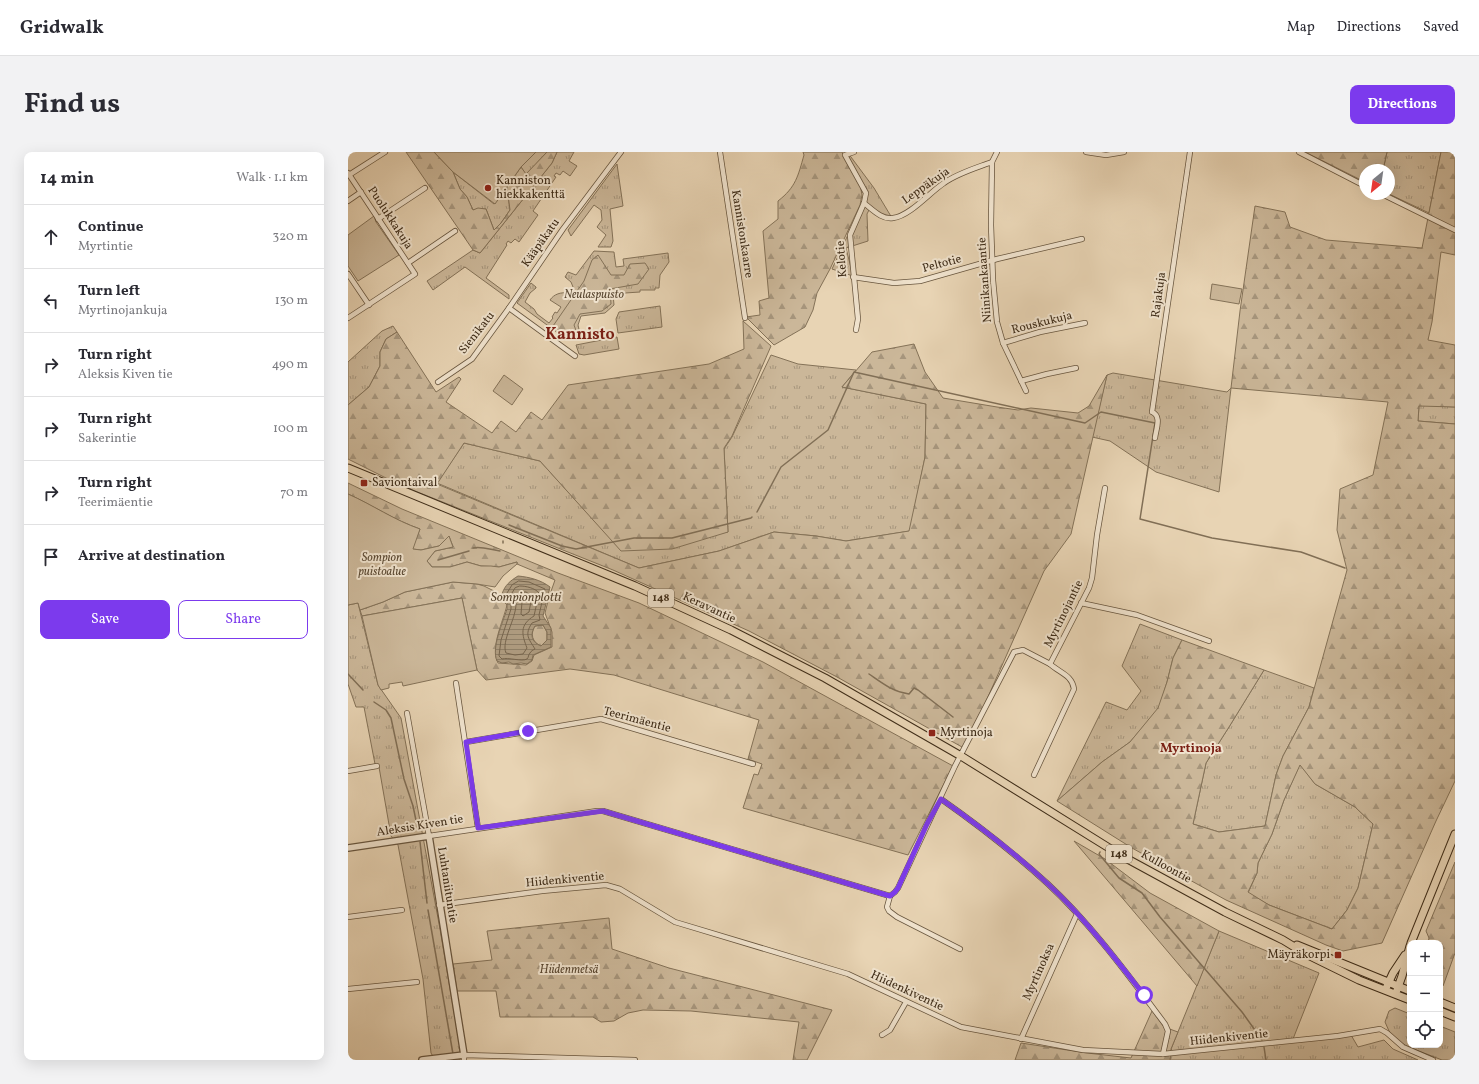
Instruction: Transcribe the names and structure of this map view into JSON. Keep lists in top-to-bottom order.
{
  "streets": {
    "main road": ["148", "Keravantie", "Kulloontie"],
    "street": [
      "Leppäkuja",
      "Puolukkakuja",
      "Kannistonkaarre",
      "Kääpäkatu",
      "Kelotie",
      "Peltotie",
      "Niinikankaantie",
      "Rajakuja",
      "Rouskukuja",
      "Sienikatu",
      "Myrtinojantie",
      "Teerimäentie",
      "Aleksis Kiven tie",
      "Hiidenkiventie",
      "Luhtaniituntie",
      "Myrtinoksa"
    ]
  },
  "crossings": [
    ["Leppäkuja", "Kelotie"],
    ["Leppäkuja", "Niinikankaantie"],
    ["Kääpäkatu", "Sienikatu"],
    ["Kelotie", "Peltotie"],
    ["Peltotie", "Niinikankaantie"],
    ["Niinikankaantie", "Rouskukuja"],
    ["Keravantie", "Myrtinojantie"],
    ["Keravantie", "Kulloontie"],
    ["Myrtinojantie", "Kulloontie"],
    ["Aleksis Kiven tie", "Luhtaniituntie"],
    ["Hiidenkiventie", "Luhtaniituntie"],
    ["Hiidenkiventie", "Myrtinoksa"]
  ],
  "districts": ["Kannisto", "Myrtinoja"],
  "water": ["Sompionplotti"],
  "parks": ["Neulaspuisto", "Sompion puistoalue", "Hiidenmetsä"],
  "places": {
    "other": ["Kanniston hiekkakenttä"],
    "transit": ["Saviontaival", "Myrtinoja", "Mäyräkorpi"]
  },
  "north": "bottom left",
  "page": {
    "header": "Gridwalk",
    "nav": ["Map", "Directions", "Saved"],
    "title": "Find us",
    "buttons": [
      "Directions",
      ["Save", "Share"]
    ],
    "heading": ["14 min", "Walk · 1.1 km"],
    "list": [
      ["Continue", "Myrtintie", "320 m"],
      ["Turn left", "Myrtinojankuja", "130 m"],
      ["Turn right", "Aleksis Kiven tie", "490 m"],
      ["Turn right", "Sakerintie", "100 m"],
      ["Turn right", "Teerimäentie", "70 m"],
      "Arrive at destination"
    ],
    "map_buttons": ["+", "−"]
  }
}
